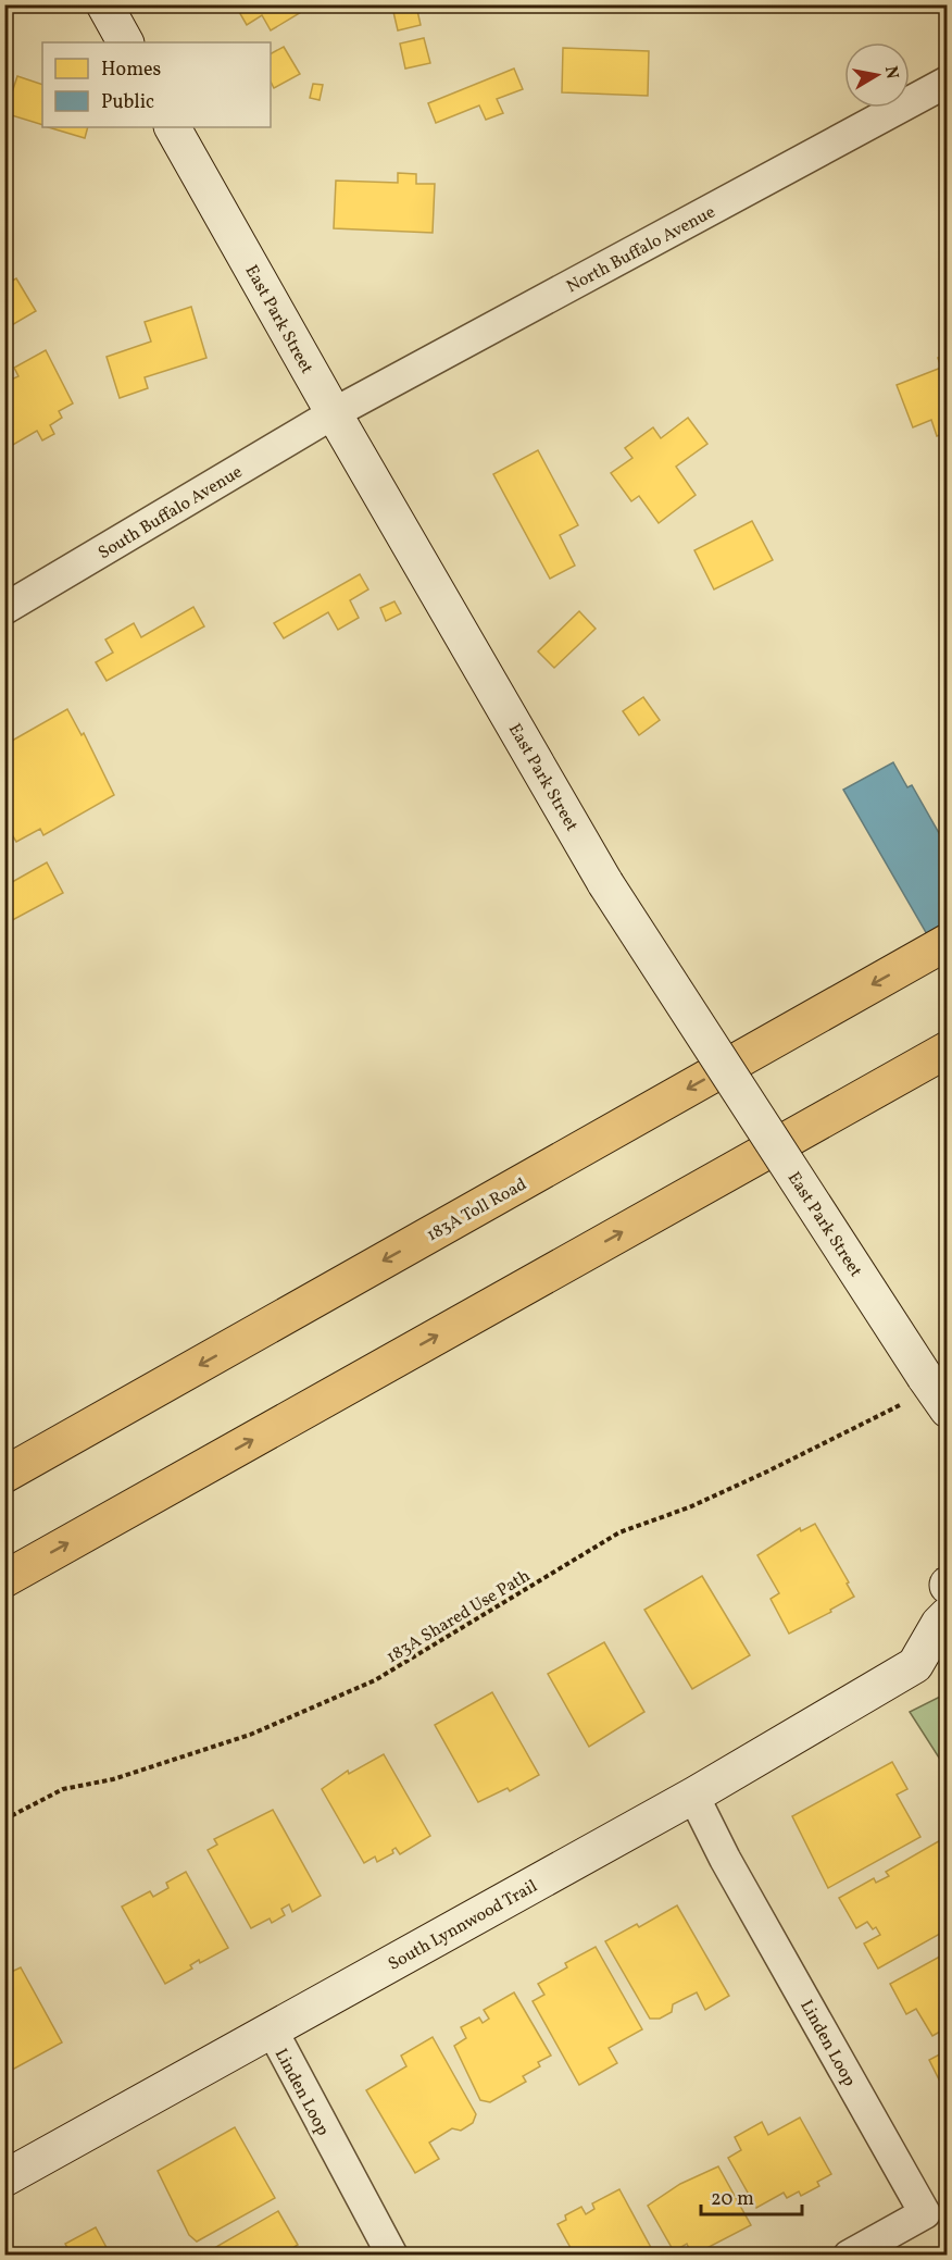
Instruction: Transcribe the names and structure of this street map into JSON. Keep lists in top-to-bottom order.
{
  "streets": {
    "highway": ["183A Toll Road"],
    "street": [
      "North Buffalo Avenue",
      "East Park Street",
      "South Buffalo Avenue",
      "South Lynnwood Trail",
      "Linden Loop"
    ],
    "path": ["183A Shared Use Path"]
  },
  "crossings": [
    ["North Buffalo Avenue", "East Park Street"],
    ["North Buffalo Avenue", "South Buffalo Avenue"],
    ["East Park Street", "South Buffalo Avenue"],
    ["East Park Street", "183A Shared Use Path"],
    ["South Lynnwood Trail", "Linden Loop"]
  ],
  "legend": ["Homes", "Public"],
  "scale_bar": "20 m",
  "north": "right"
}
